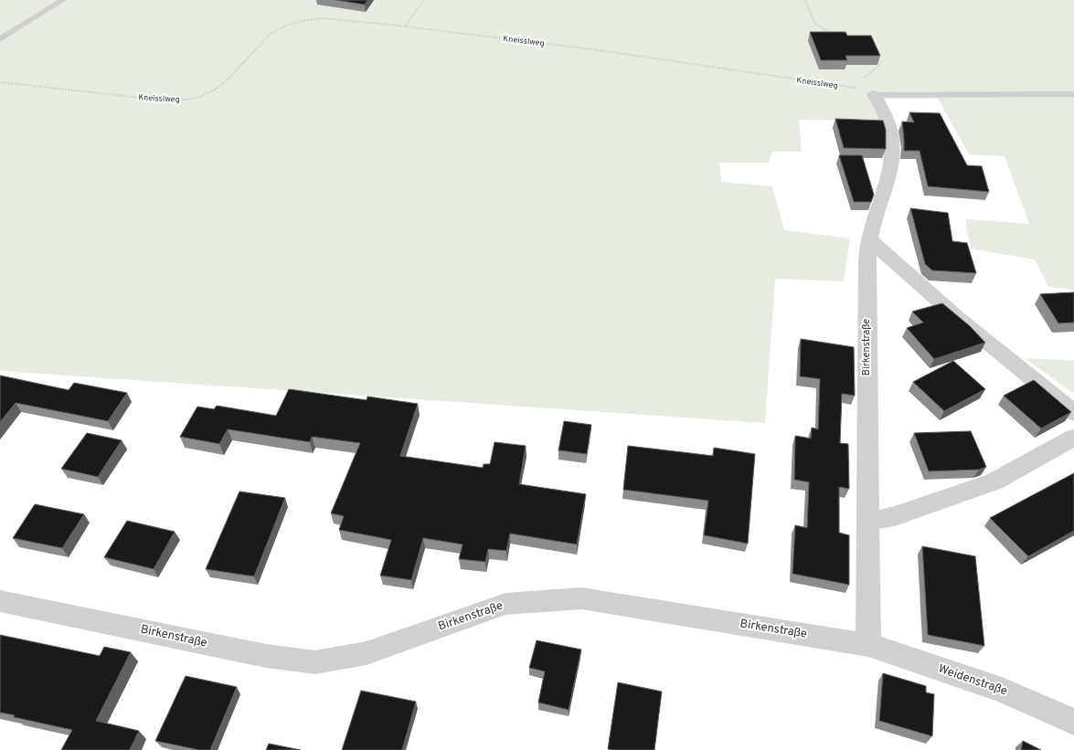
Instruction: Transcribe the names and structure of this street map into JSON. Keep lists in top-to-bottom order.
{
  "streets": {
    "street": ["Birkenstraße", "Weidenstraße"],
    "path": ["Kneisslweg"]
  },
  "crossings": [
    ["Kneisslweg", "Birkenstraße"],
    ["Birkenstraße", "Weidenstraße"]
  ]
}
